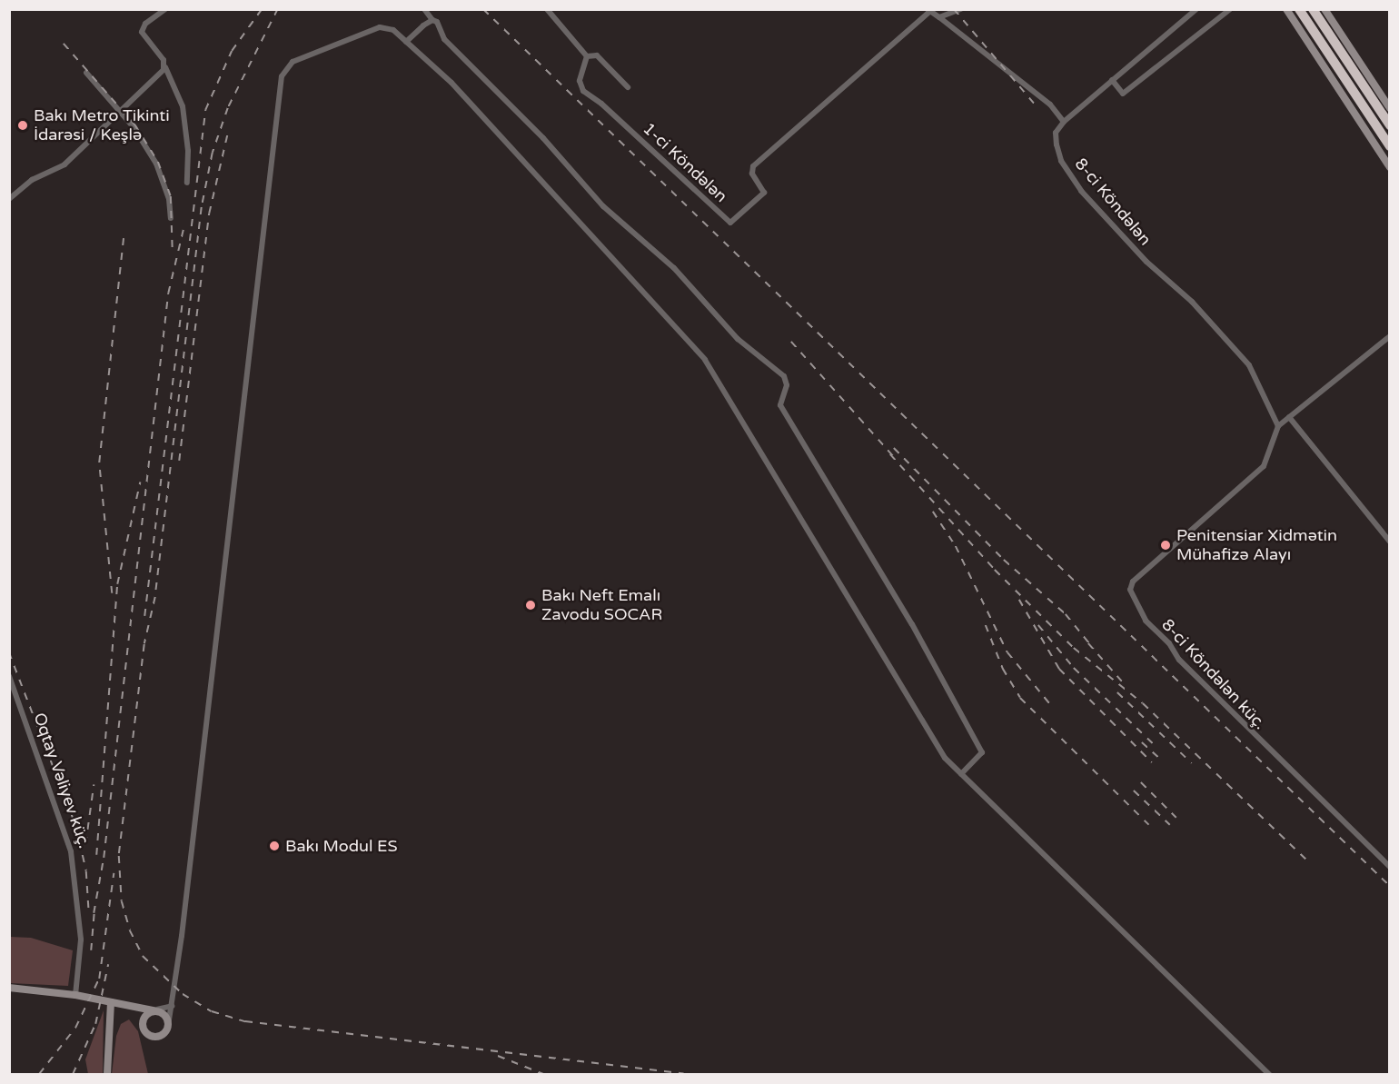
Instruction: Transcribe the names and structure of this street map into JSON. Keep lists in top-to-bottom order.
{
  "streets": {
    "street": [
      "1-ci Köndələn",
      "8-ci Köndələn",
      "8-ci Köndələn küç.",
      "Oqtay Vəliyev küç."
    ]
  },
  "crossings": [
    ["8-ci Köndələn", "8-ci Köndələn küç."]
  ],
  "places": [
    "Bakı Metro Tikinti İdarəsi / Keşlə",
    "Penitensiar Xidmətin Mühafizə Alayı",
    "Bakı Neft Emalı Zavodu SOCAR",
    "Bakı Modul ES"
  ]
}
